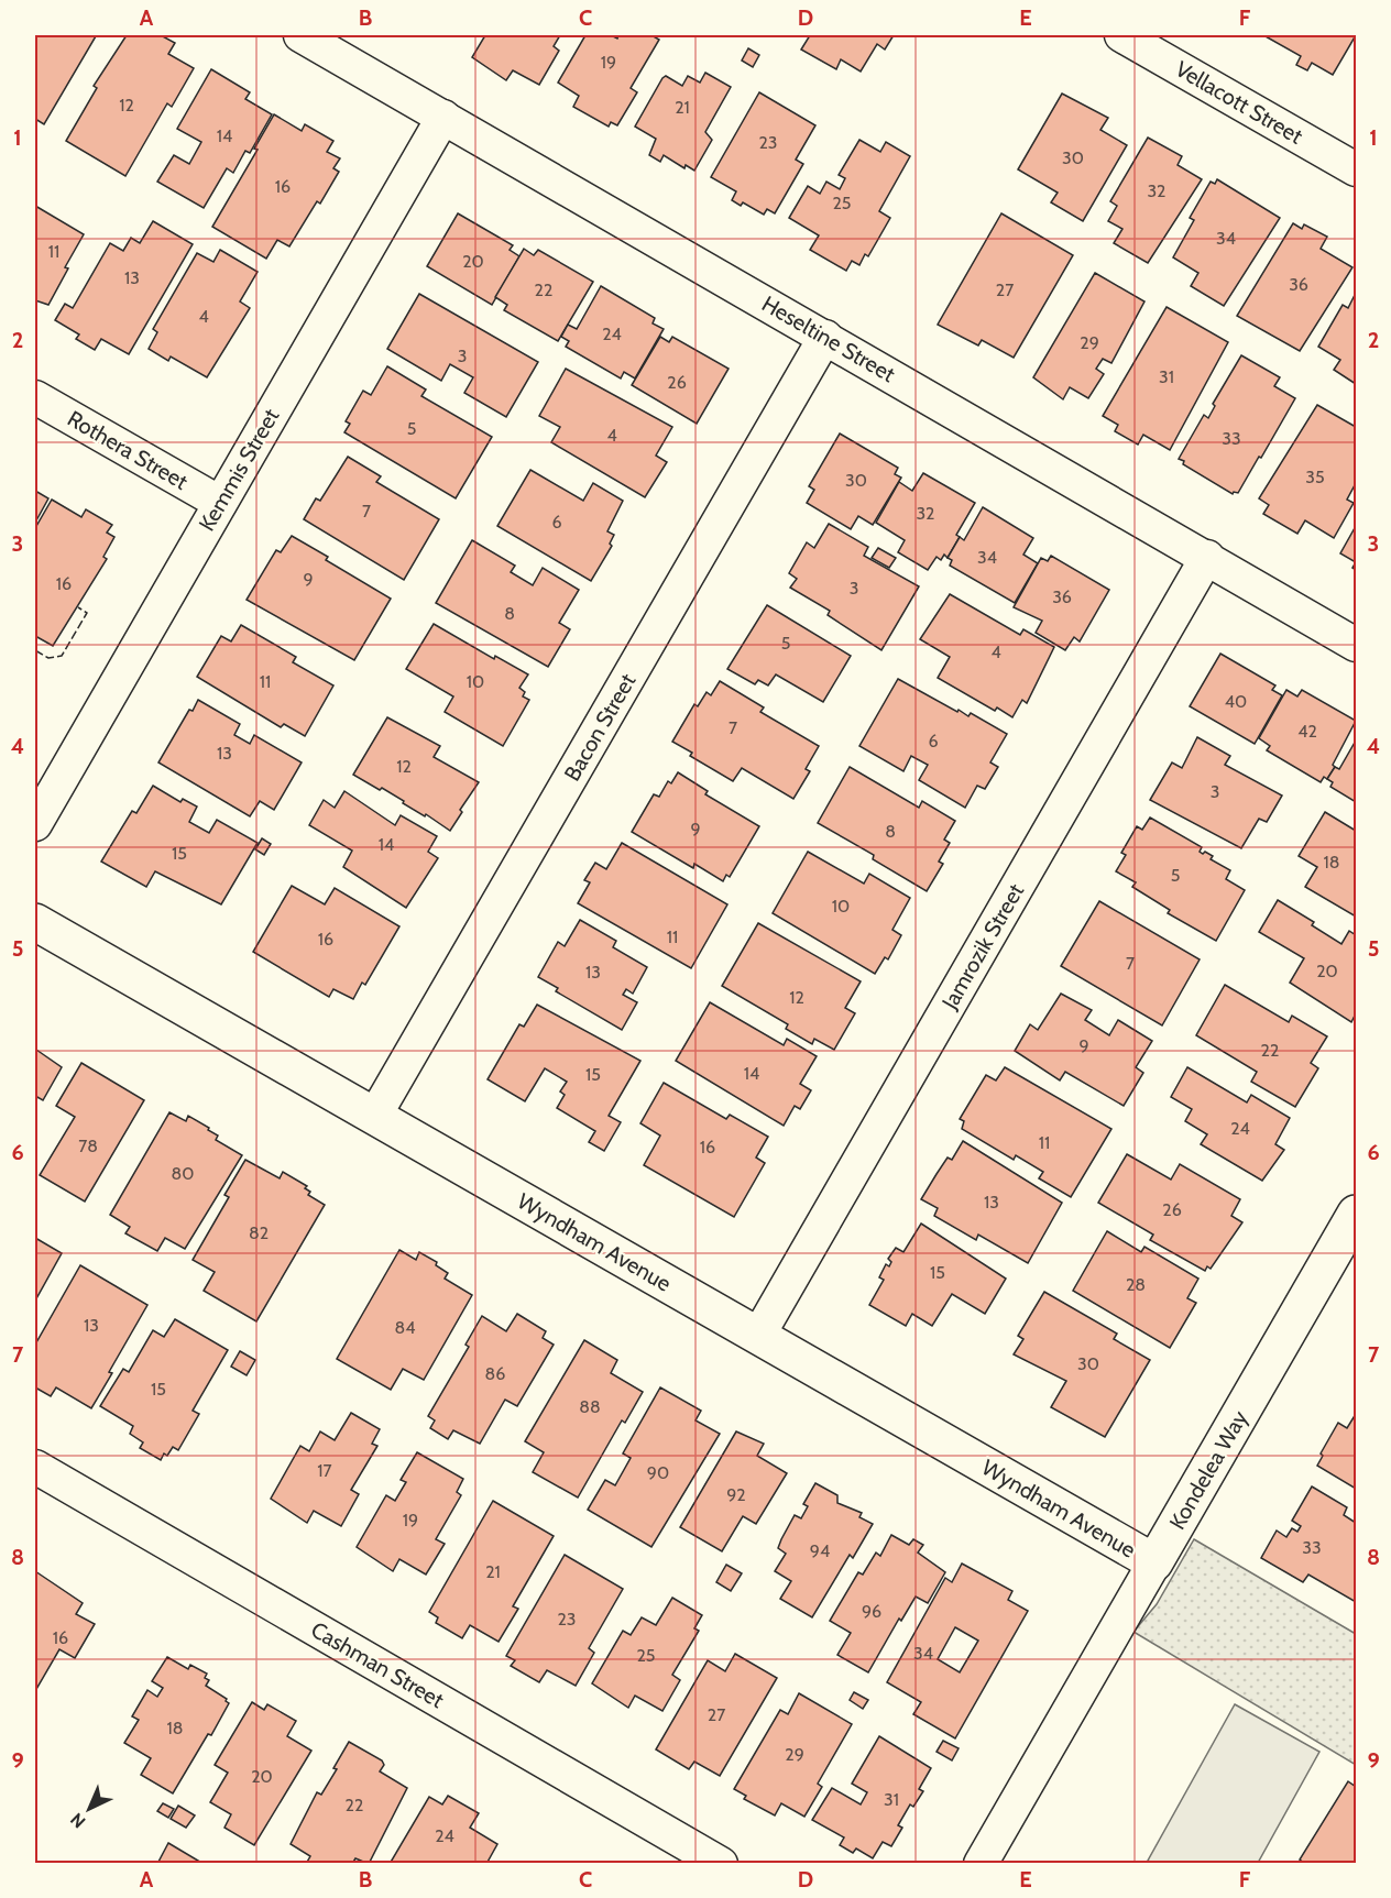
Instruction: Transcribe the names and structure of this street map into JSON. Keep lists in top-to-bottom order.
{
  "streets": {
    "street": [
      "Vellacott Street",
      "Heseltine Street",
      "Rothera Street",
      "Kemmis Street",
      "Bacon Street",
      "Jamrozik Street",
      "Wyndham Avenue",
      "Kondelea Way",
      "Cashman Street"
    ]
  },
  "crossings": [
    ["Heseltine Street", "Kemmis Street"],
    ["Heseltine Street", "Bacon Street"],
    ["Heseltine Street", "Jamrozik Street"],
    ["Rothera Street", "Kemmis Street"],
    ["Bacon Street", "Wyndham Avenue"],
    ["Jamrozik Street", "Wyndham Avenue"],
    ["Wyndham Avenue", "Kondelea Way"]
  ],
  "house_numbers": [
    "19",
    "12",
    "21",
    "14",
    "23",
    "30",
    "16",
    "32",
    "25",
    "34",
    "11",
    "20",
    "13",
    "36",
    "22",
    "27",
    "4",
    "24",
    "29",
    "3",
    "31",
    "26",
    "5",
    "4",
    "33",
    "35",
    "30",
    "7",
    "32",
    "6",
    "34",
    "9",
    "16",
    "3",
    "36",
    "8",
    "5",
    "4",
    "11",
    "10",
    "40",
    "7",
    "42",
    "6",
    "13",
    "12",
    "3",
    "9",
    "8",
    "14",
    "15",
    "18",
    "5",
    "10",
    "11",
    "16",
    "7",
    "20",
    "13",
    "12",
    "9",
    "22",
    "14",
    "15",
    "24",
    "11",
    "78",
    "16",
    "80",
    "13",
    "26",
    "82",
    "15",
    "28",
    "13",
    "84",
    "30",
    "86",
    "15",
    "88",
    "17",
    "90",
    "92",
    "19",
    "33",
    "94",
    "21",
    "96",
    "23",
    "16",
    "34",
    "25",
    "27",
    "18",
    "29",
    "20",
    "31",
    "22",
    "24"
  ],
  "north": "bottom left",
  "grid": {
    "columns": [
      "A",
      "B",
      "C",
      "D",
      "E",
      "F"
    ],
    "rows": [
      "1",
      "2",
      "3",
      "4",
      "5",
      "6",
      "7",
      "8",
      "9"
    ]
  }
}
